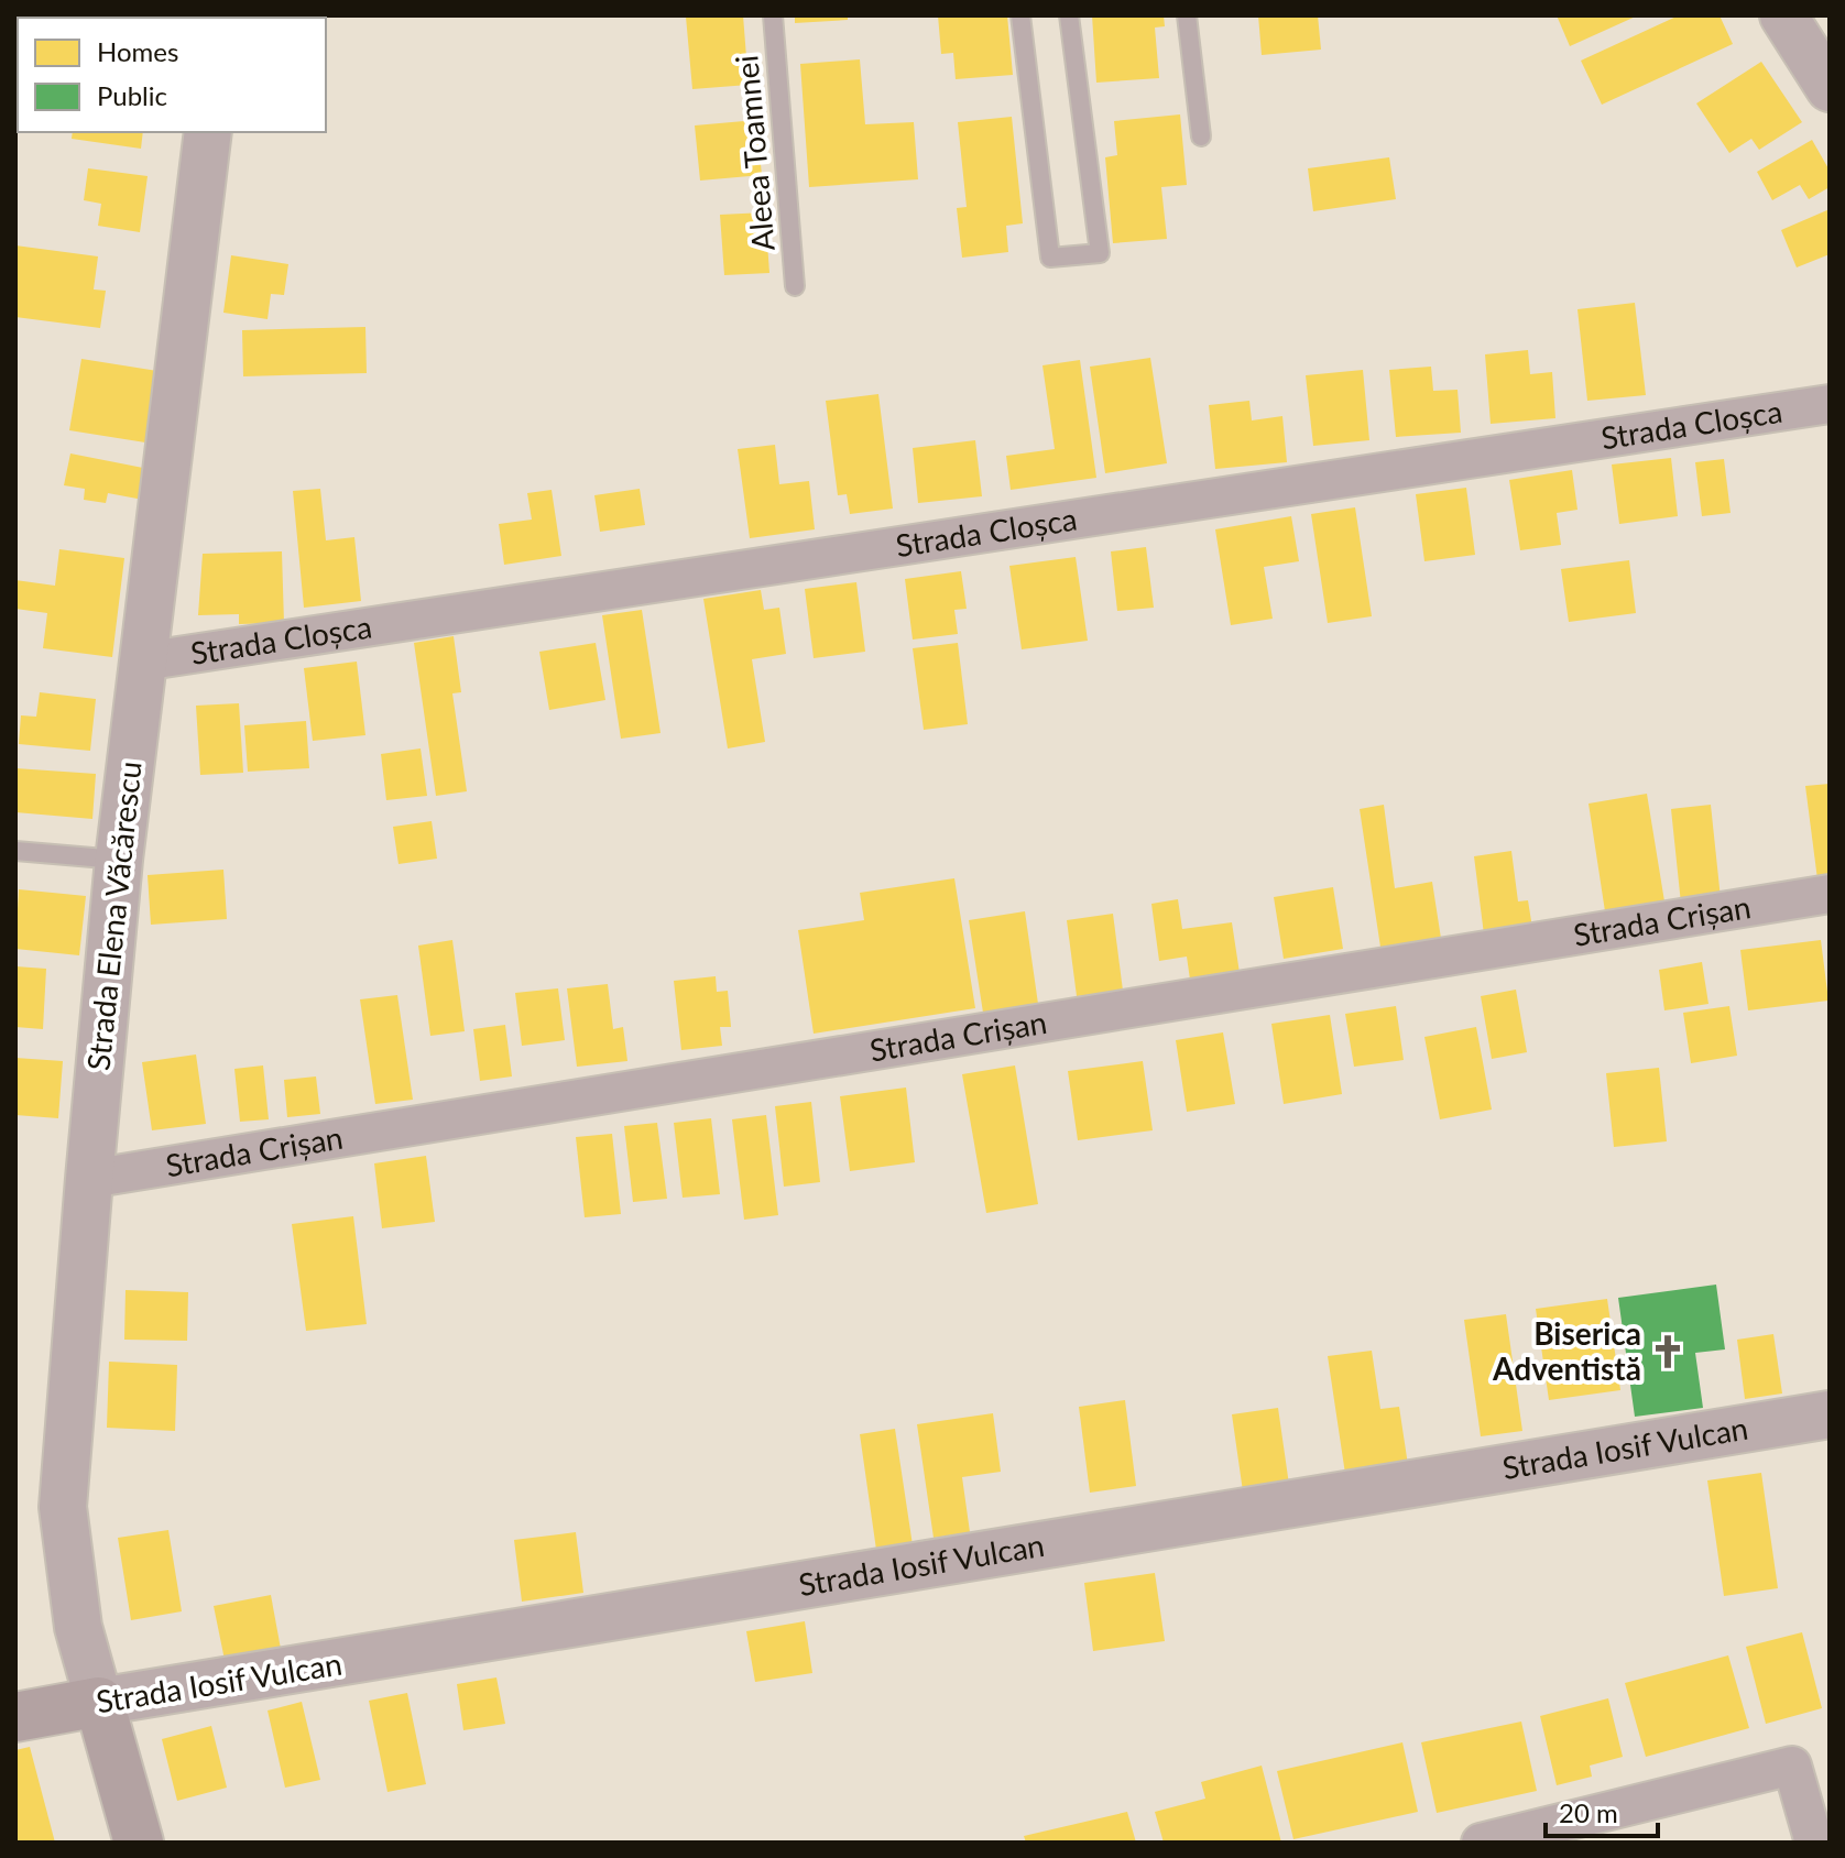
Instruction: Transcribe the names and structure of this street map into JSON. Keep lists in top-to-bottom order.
{
  "streets": {
    "main road": ["Strada Iosif Vulcan"],
    "street": ["Strada Cloșca", "Strada Elena Văcărescu", "Strada Crișan"],
    "lane": ["Aleea Toamnei"]
  },
  "crossings": [
    ["Strada Cloșca", "Strada Elena Văcărescu"],
    ["Strada Elena Văcărescu", "Strada Crișan"],
    ["Strada Elena Văcărescu", "Strada Iosif Vulcan"]
  ],
  "places": {
    "church": ["Biserica Adventistă"]
  },
  "legend": ["Homes", "Public"],
  "scale_bar": "20 m"
}
